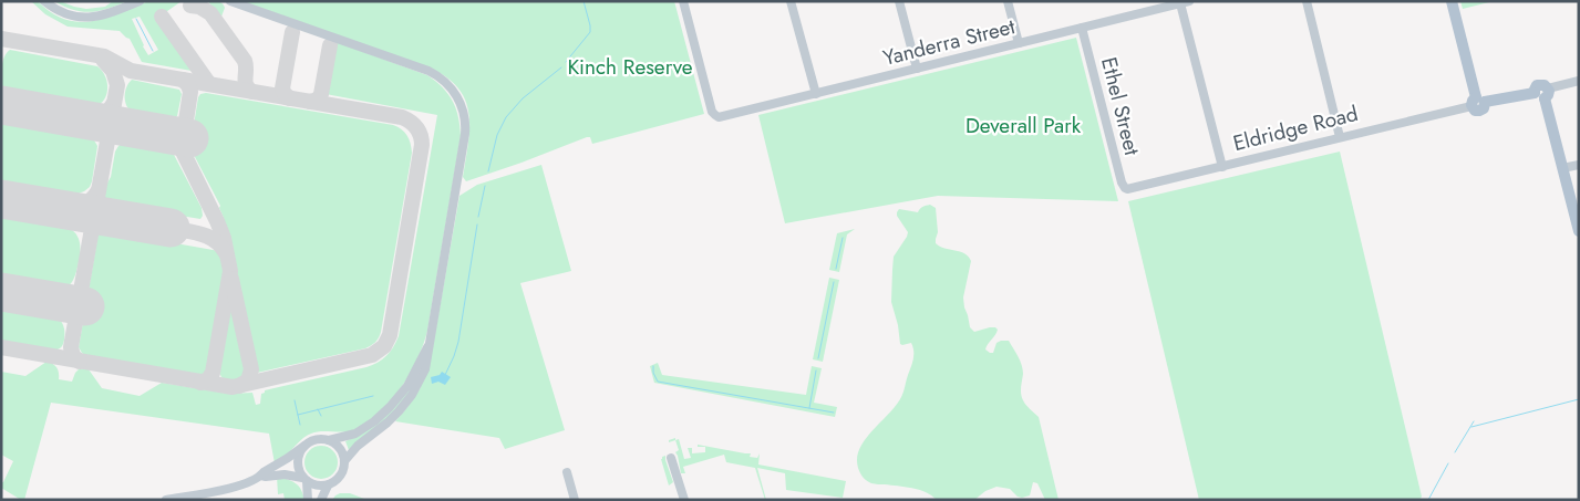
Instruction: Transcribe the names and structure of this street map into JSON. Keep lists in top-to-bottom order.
{
  "streets": {
    "main road": ["Eldridge Road"],
    "street": ["Yanderra Street", "Ethel Street"]
  },
  "crossings": [
    ["Yanderra Street", "Ethel Street"],
    ["Ethel Street", "Eldridge Road"]
  ],
  "parks": ["Kinch Reserve", "Deverall Park"]
}
